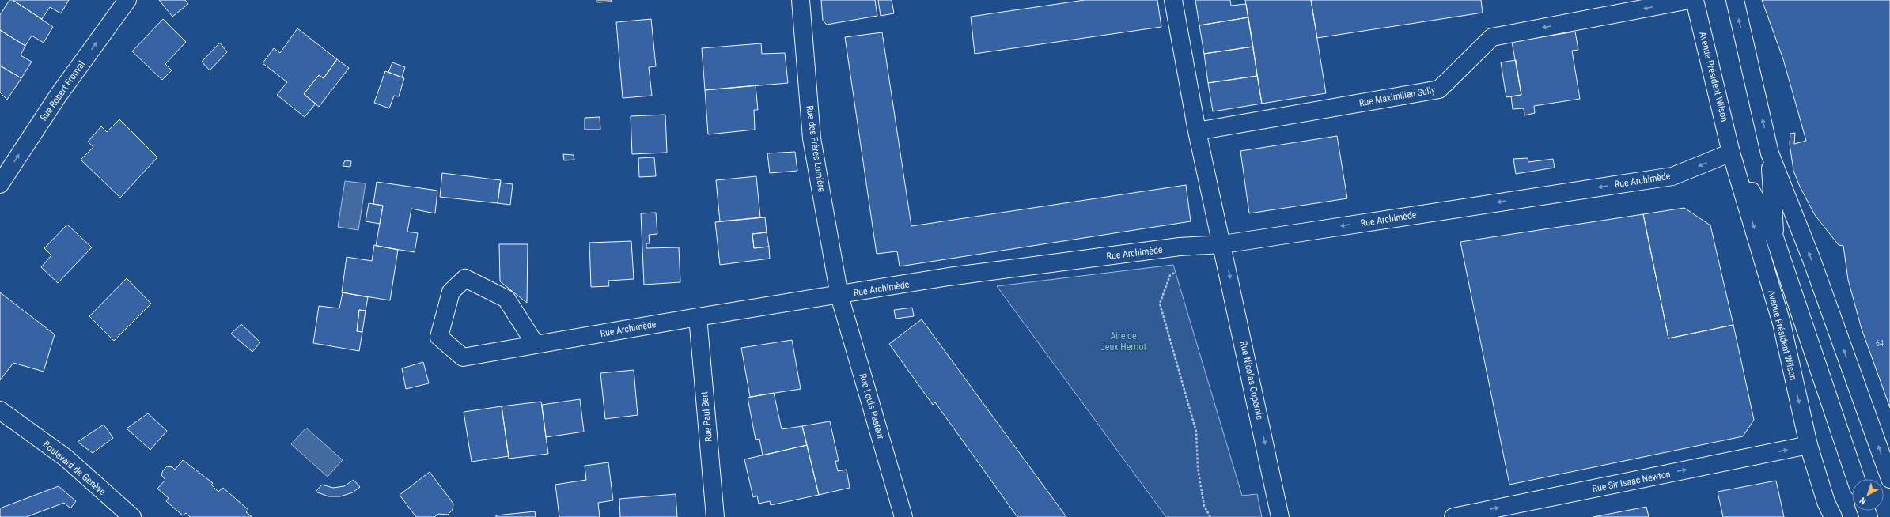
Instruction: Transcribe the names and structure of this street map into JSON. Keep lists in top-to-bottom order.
{
  "streets": {
    "street": [
      "Avenue Président Wilson",
      "Rue Robert Fronval",
      "Rue Maximilien Sully",
      "Rue des Frères Lumière",
      "Rue Archimède",
      "Rue Nicolas Copernic",
      "Rue Louis Pasteur",
      "Rue Paul Bert",
      "Boulevard de Genève",
      "Rue Sir Isaac Newton"
    ]
  },
  "crossings": [
    ["Avenue Président Wilson", "Rue Archimède"],
    ["Avenue Président Wilson", "Rue Sir Isaac Newton"],
    ["Rue des Frères Lumière", "Rue Archimède"],
    ["Rue des Frères Lumière", "Rue Louis Pasteur"],
    ["Rue Archimède", "Rue Nicolas Copernic"],
    ["Rue Archimède", "Rue Louis Pasteur"],
    ["Rue Archimède", "Rue Paul Bert"]
  ],
  "one_way": [
    "Rue Robert Fronval",
    "Rue Maximilien Sully",
    "Rue Nicolas Copernic",
    "Rue Sir Isaac Newton"
  ],
  "parks": ["Aire de Jeux Herriot"],
  "house_numbers": ["64"],
  "north": "bottom left"
}
